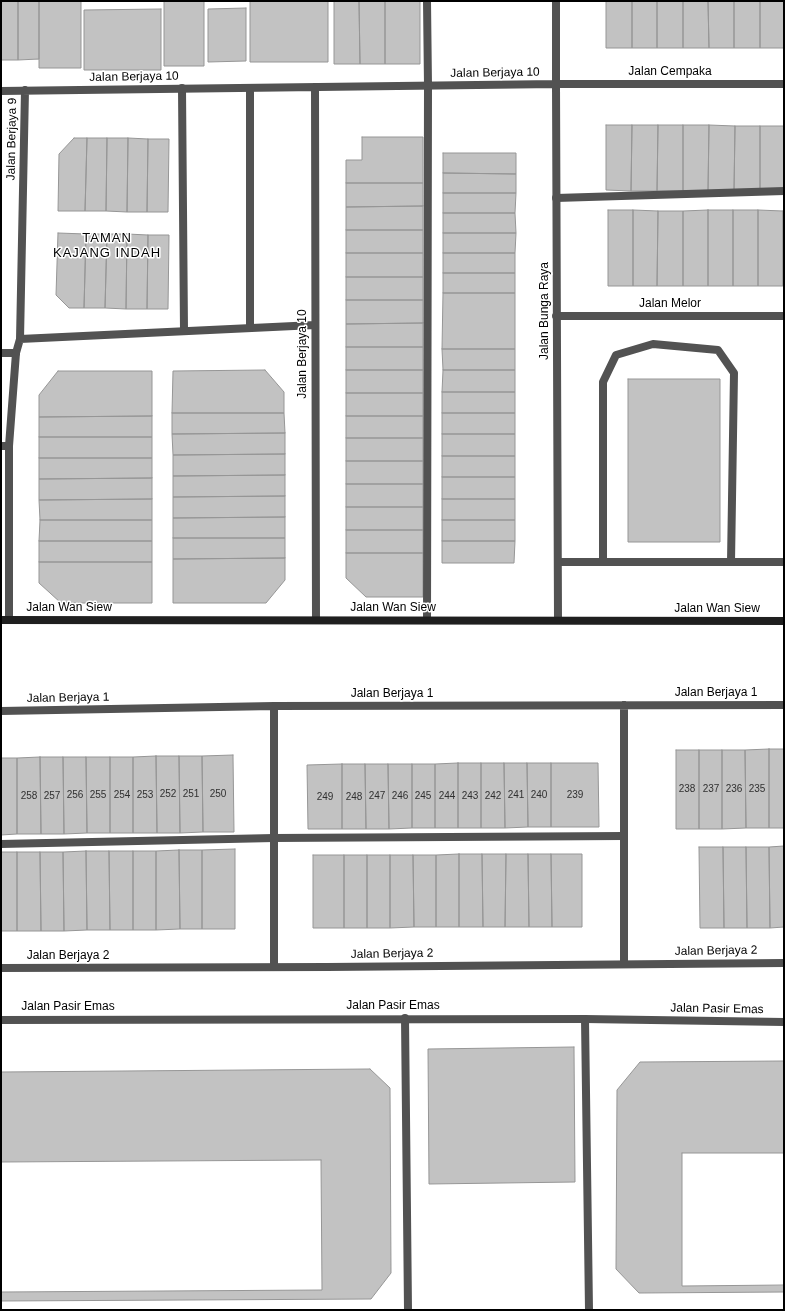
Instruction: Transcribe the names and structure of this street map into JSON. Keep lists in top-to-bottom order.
{
  "streets": {
    "street": [
      "Jalan Cempaka",
      "Jalan Berjaya 10",
      "Jalan Berjaya 9",
      "Jalan Melor",
      "Jalan Bunga Raya",
      "Jalan Wan Siew",
      "Jalan Berjaya 1",
      "Jalan Berjaya 2",
      "Jalan Pasir Emas"
    ]
  },
  "crossings": [
    ["Jalan Cempaka", "Jalan Berjaya 10"],
    ["Jalan Cempaka", "Jalan Bunga Raya"],
    ["Jalan Berjaya 10", "Jalan Berjaya 9"],
    ["Jalan Berjaya 10", "Jalan Bunga Raya"],
    ["Jalan Berjaya 10", "Jalan Wan Siew"],
    ["Jalan Berjaya 9", "Jalan Wan Siew"],
    ["Jalan Melor", "Jalan Bunga Raya"],
    ["Jalan Bunga Raya", "Jalan Wan Siew"]
  ],
  "districts": ["TAMAN KAJANG INDAH"],
  "house_numbers": [
    "238",
    "237",
    "236",
    "235",
    "252",
    "251",
    "250",
    "256",
    "255",
    "254",
    "253",
    "241",
    "240",
    "239",
    "258",
    "257",
    "247",
    "246",
    "245",
    "244",
    "243",
    "242",
    "249",
    "248"
  ]
}
